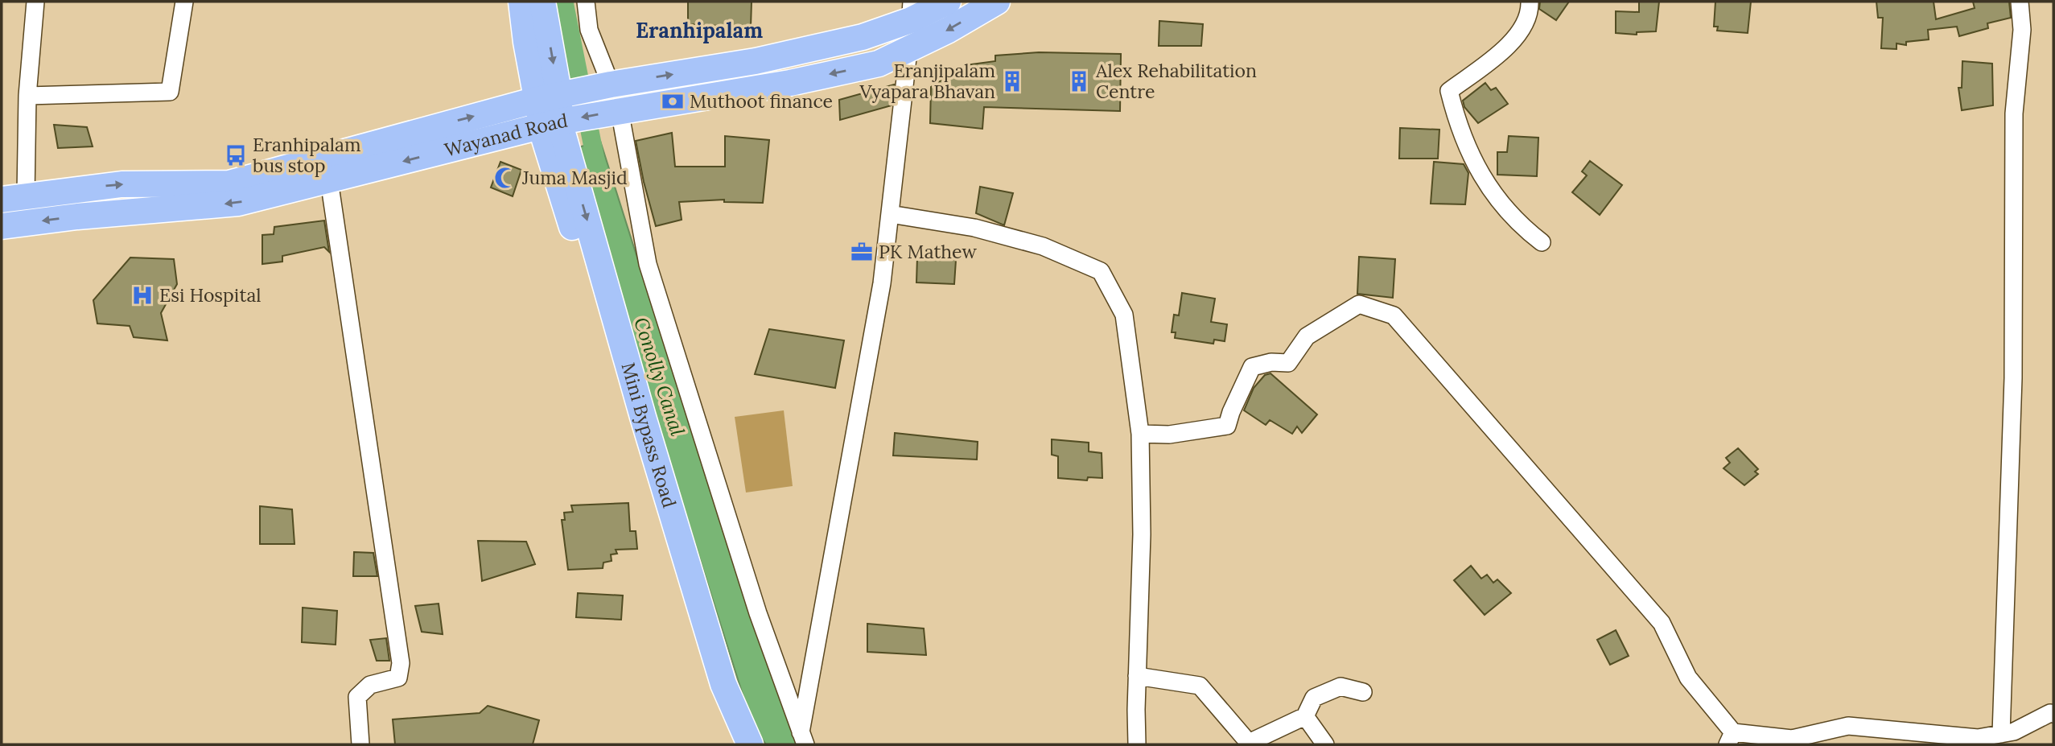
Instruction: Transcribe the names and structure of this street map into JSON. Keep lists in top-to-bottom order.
{
  "streets": {
    "main road": ["Wayanad Road", "Mini Bypass Road"]
  },
  "crossings": [
    ["Wayanad Road", "Mini Bypass Road"]
  ],
  "districts": ["Eranhipalam"],
  "water": ["Conolly Canal"],
  "places": {
    "building": ["Eranjipalam Vyapara Bhavan", "Alex Rehabilitation Centre"],
    "bank": ["Muthoot finance"],
    "bus stop": ["Eranhipalam bus stop"],
    "mosque": ["Juma Masjid"],
    "office": ["PK Mathew"],
    "hospital": ["Esi Hospital"]
  }
}
